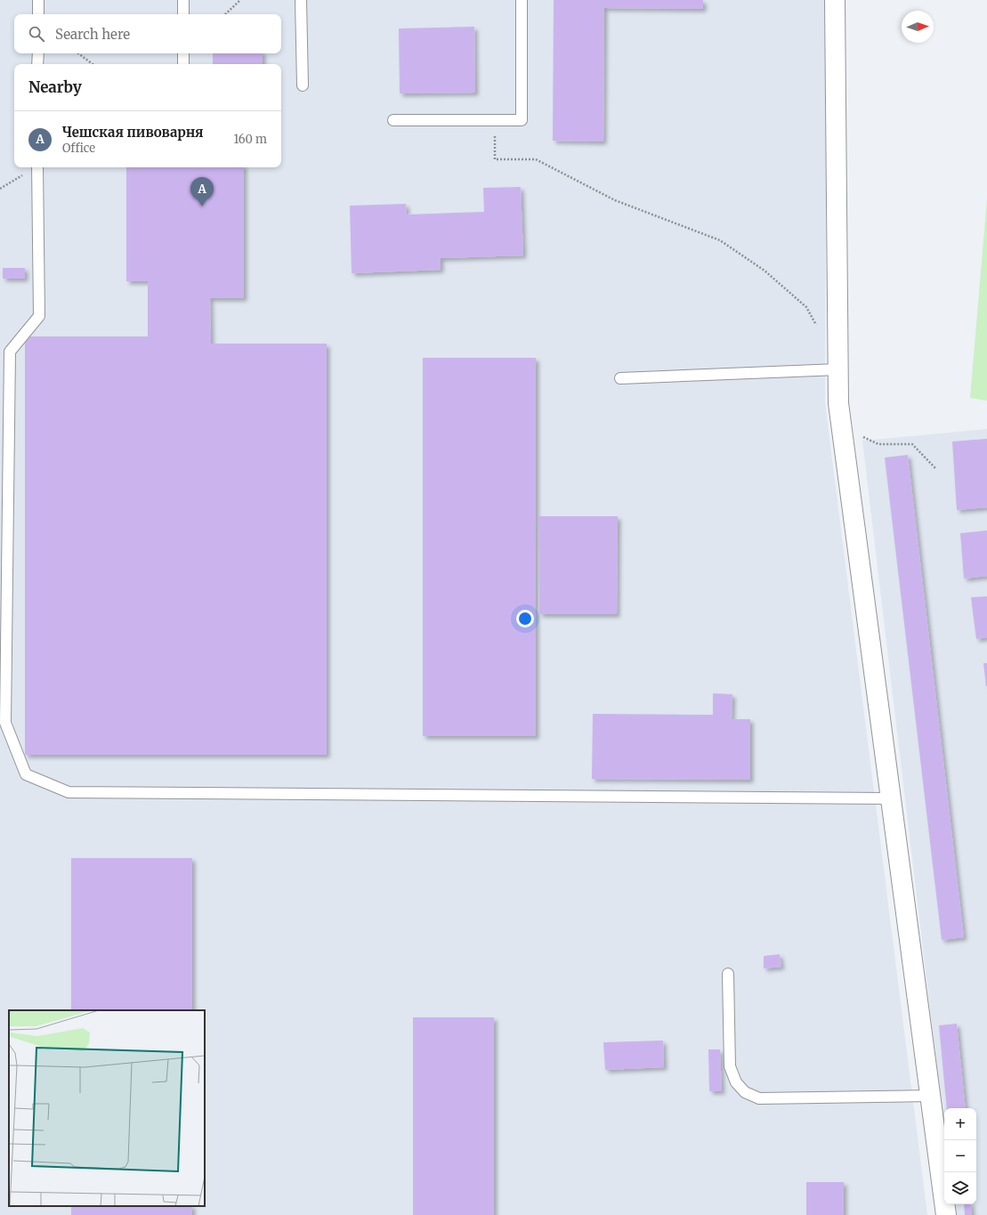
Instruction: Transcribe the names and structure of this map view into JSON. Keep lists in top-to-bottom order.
{
  "north": "right",
  "page": {
    "search": "Search here",
    "heading": "Nearby",
    "list": [
      {
        "mark": "A",
        "name": "Чешская пивоварня",
        "note": "Office",
        "value": "160 m"
      }
    ],
    "pins": "A",
    "map_buttons": ["+", "−"]
  }
}
